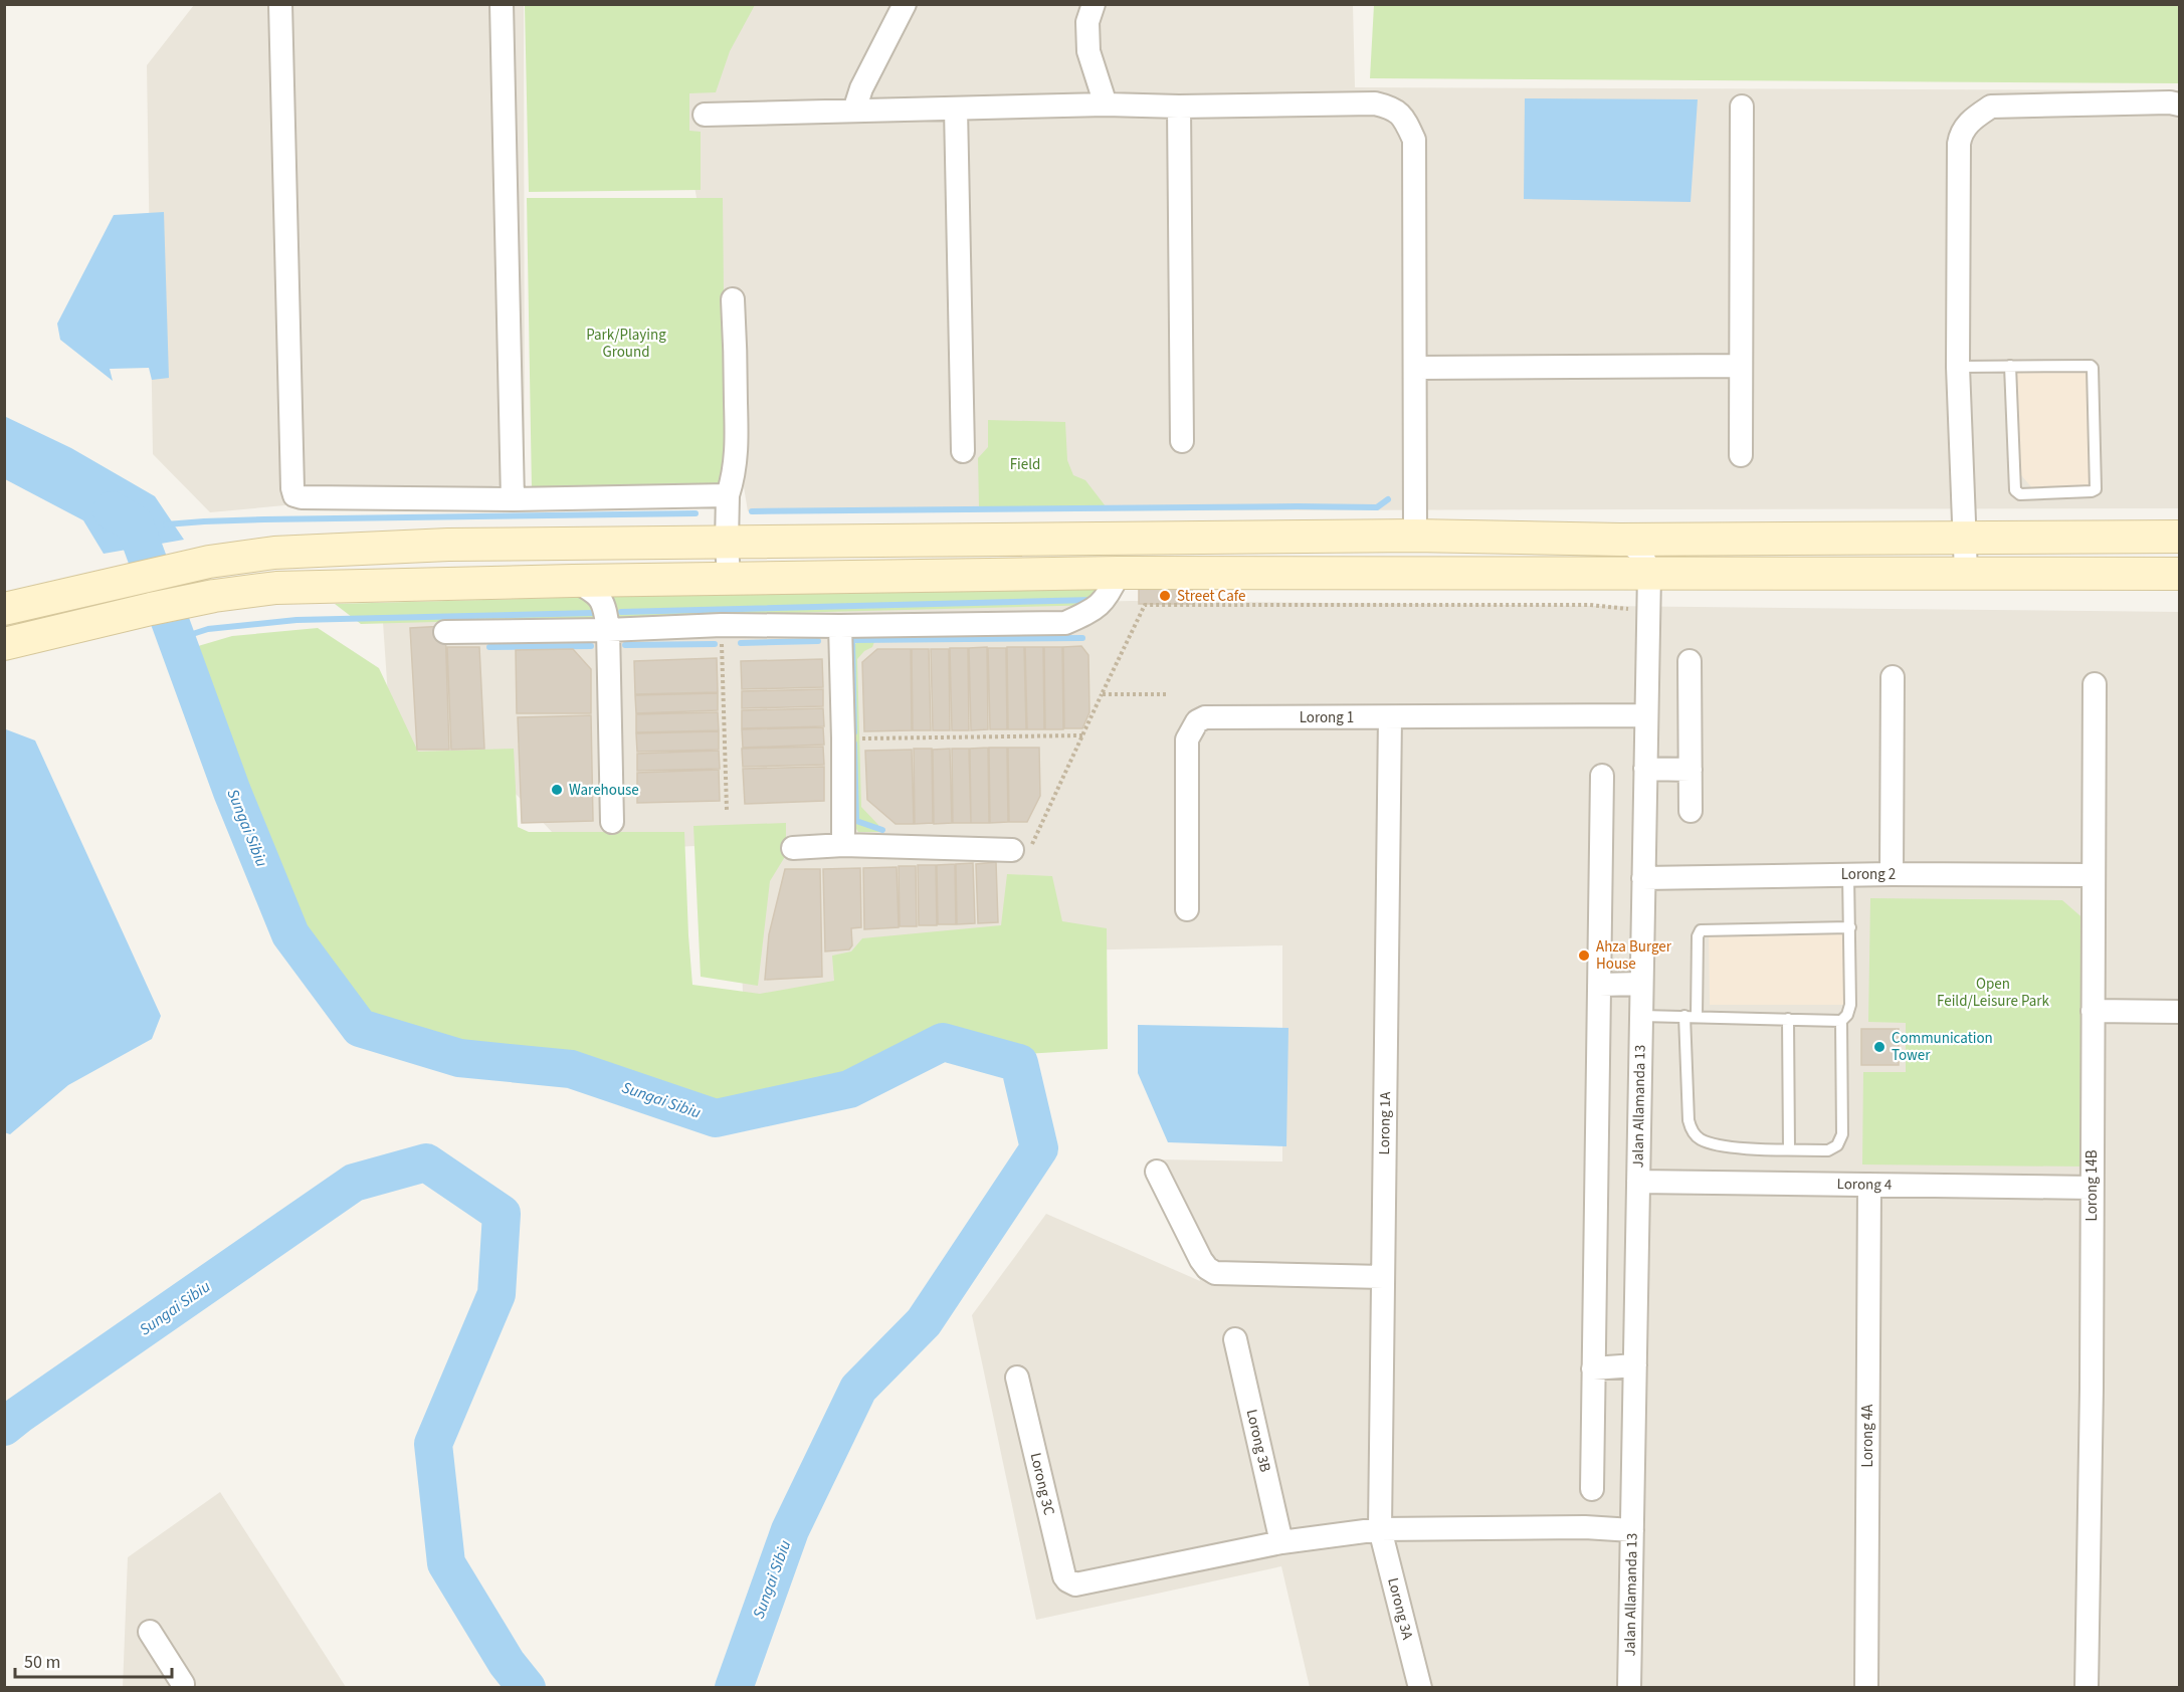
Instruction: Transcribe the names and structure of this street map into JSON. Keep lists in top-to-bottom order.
{
  "streets": {
    "street": [
      "Lorong 1",
      "Lorong 2",
      "Jalan Allamanda 13",
      "Lorong 1A",
      "Lorong 4",
      "Lorong 14B",
      "Lorong 4A",
      "Lorong 3B",
      "Lorong 3C",
      "Lorong 3A"
    ]
  },
  "crossings": [
    ["Lorong 1", "Jalan Allamanda 13"],
    ["Lorong 1", "Lorong 1A"],
    ["Lorong 2", "Jalan Allamanda 13"],
    ["Lorong 2", "Lorong 14B"],
    ["Jalan Allamanda 13", "Lorong 4"],
    ["Lorong 1A", "Lorong 3A"],
    ["Lorong 4", "Lorong 14B"],
    ["Lorong 4", "Lorong 4A"],
    ["Lorong 3B", "Lorong 3C"]
  ],
  "water": ["Sungai Sibiu"],
  "parks": ["Park/Playing Ground", "Field", "Open Feild/Leisure Park"],
  "places": [
    "Street Cafe",
    "Warehouse",
    "Ahza Burger House",
    "Communication Tower"
  ],
  "scale_bar": "50 m"
}
